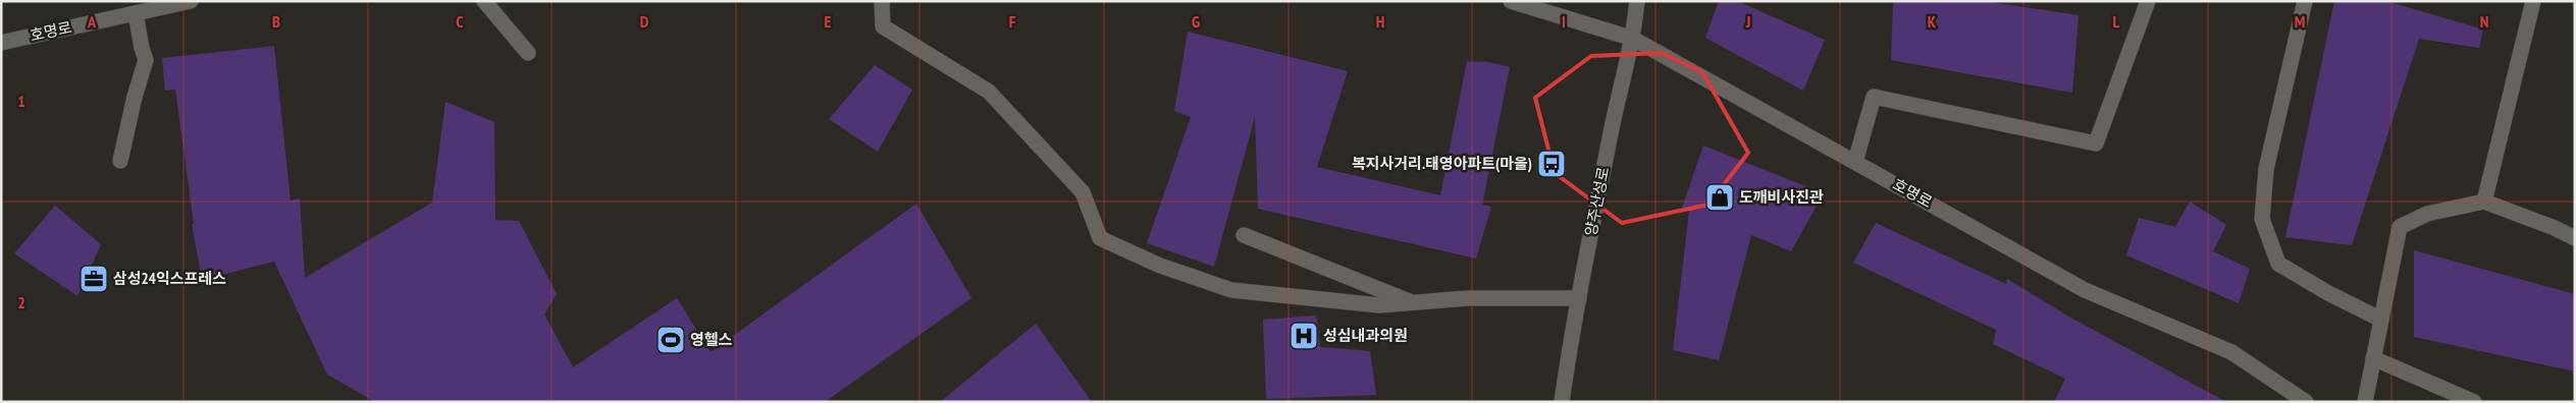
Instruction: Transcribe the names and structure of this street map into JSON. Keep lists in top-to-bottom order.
{
  "streets": {
    "street": ["호명로", "양주산성로"]
  },
  "crossings": [
    ["호명로", "양주산성로"]
  ],
  "places": {
    "bus stop": ["복지사거리.태영아파트(마을)"],
    "shop": ["도깨비사진관"],
    "office": ["삼성24익스프레스"],
    "hospital": ["성심내과의원"],
    "sports": ["영헬스"]
  },
  "grid": {
    "columns": [
      "A",
      "B",
      "C",
      "D",
      "E",
      "F",
      "G",
      "H",
      "I",
      "J",
      "K",
      "L",
      "M",
      "N"
    ],
    "rows": ["1", "2"]
  }
}
